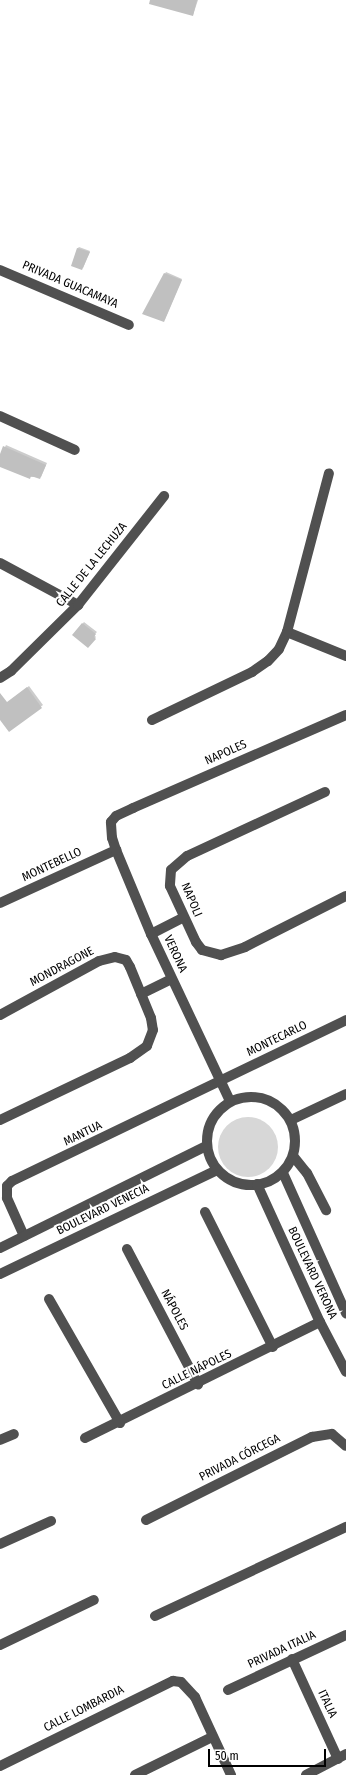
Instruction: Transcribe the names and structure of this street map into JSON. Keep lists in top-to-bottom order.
{
  "streets": {
    "street": [
      "PRIVADA GUACAMAYA",
      "CALLE DE LA LECHUZA",
      "NAPOLES",
      "MONTEBELLO",
      "NAPOLI",
      "VERONA",
      "MONDRAGONE",
      "MONTECARLO",
      "MANTUA",
      "BOULEVARD VENECIA",
      "BOULEVARD VERONA",
      "NÁPOLES",
      "CALLE NÁPOLES",
      "PRIVADA CÓRCEGA",
      "PRIVADA ITALIA",
      "ITALIA",
      "CALLE LOMBARDIA"
    ]
  },
  "crossings": [
    ["NAPOLES", "VERONA"],
    ["MONTEBELLO", "VERONA"],
    ["VERONA", "MONTECARLO"],
    ["VERONA", "MANTUA"],
    ["VERONA", "BOULEVARD VENECIA"],
    ["VERONA", "BOULEVARD VERONA"],
    ["MONTECARLO", "MANTUA"],
    ["MANTUA", "BOULEVARD VENECIA"],
    ["BOULEVARD VENECIA", "BOULEVARD VERONA"],
    ["BOULEVARD VERONA", "CALLE NÁPOLES"],
    ["NÁPOLES", "CALLE NÁPOLES"],
    ["PRIVADA ITALIA", "ITALIA"]
  ],
  "scale_bar": "50 m"
}
